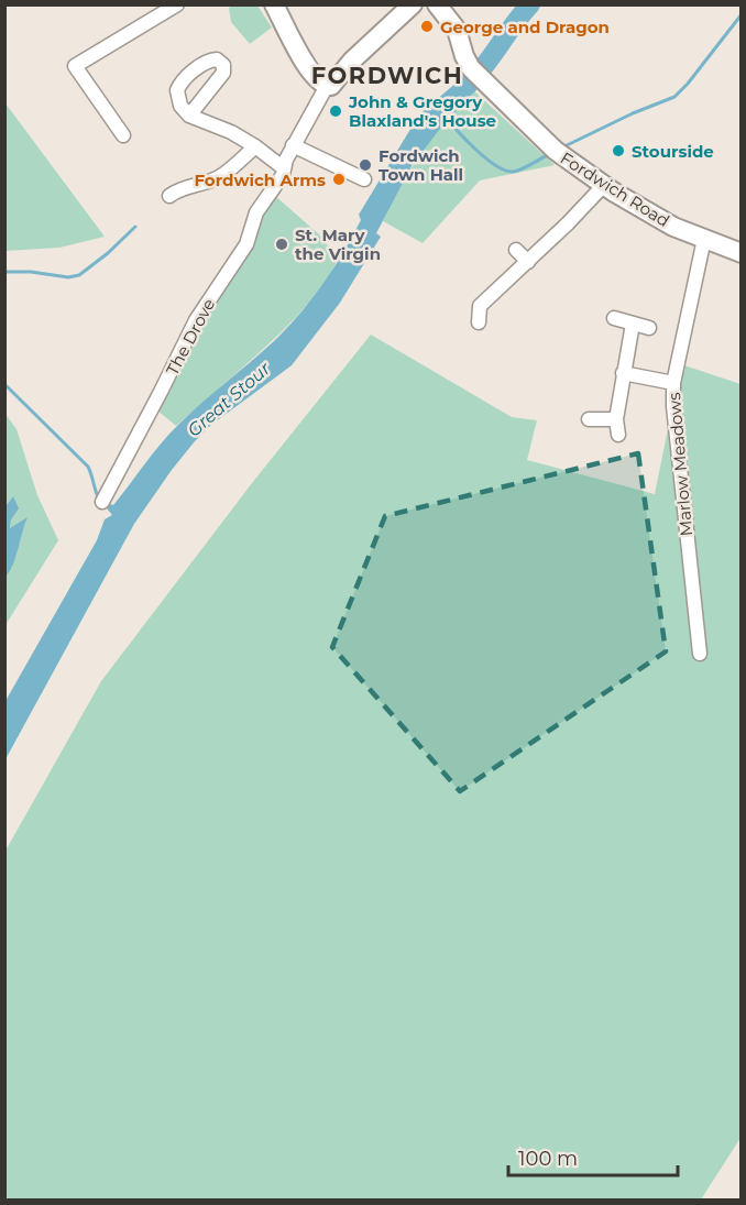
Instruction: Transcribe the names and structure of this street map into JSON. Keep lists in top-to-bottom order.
{
  "streets": {
    "street": ["Fordwich Road", "The Drove", "Marlow Meadows"]
  },
  "crossings": [
    ["Fordwich Road", "Marlow Meadows"]
  ],
  "districts": ["FORDWICH"],
  "water": ["Great Stour"],
  "places": [
    "George and Dragon",
    "John & Gregory Blaxland's House",
    "Stourside",
    "Fordwich Town Hall",
    "Fordwich Arms",
    "St. Mary the Virgin"
  ],
  "scale_bar": "100 m"
}
